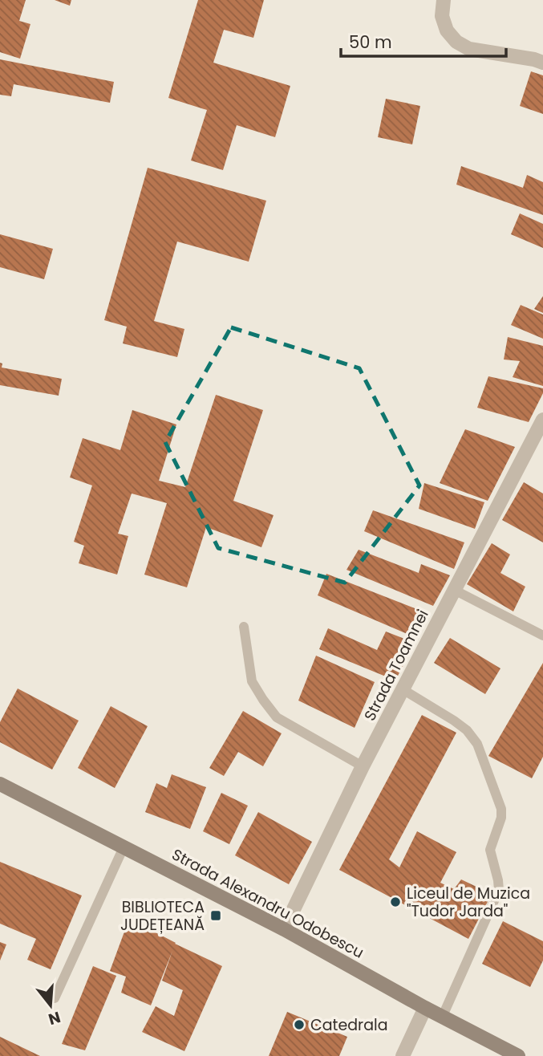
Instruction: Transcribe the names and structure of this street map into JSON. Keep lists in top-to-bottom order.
{
  "streets": {
    "main road": ["Strada Alexandru Odobescu"],
    "street": ["Strada Toamnei"]
  },
  "crossings": [
    ["Strada Toamnei", "Strada Alexandru Odobescu"]
  ],
  "places": {
    "other": ["Liceul de Muzica \"Tudor Jarda\"", "Catedrala"],
    "transit": ["BIBLIOTECA JUDEȚEANĂ"]
  },
  "scale_bar": "50 m",
  "north": "bottom"
}
